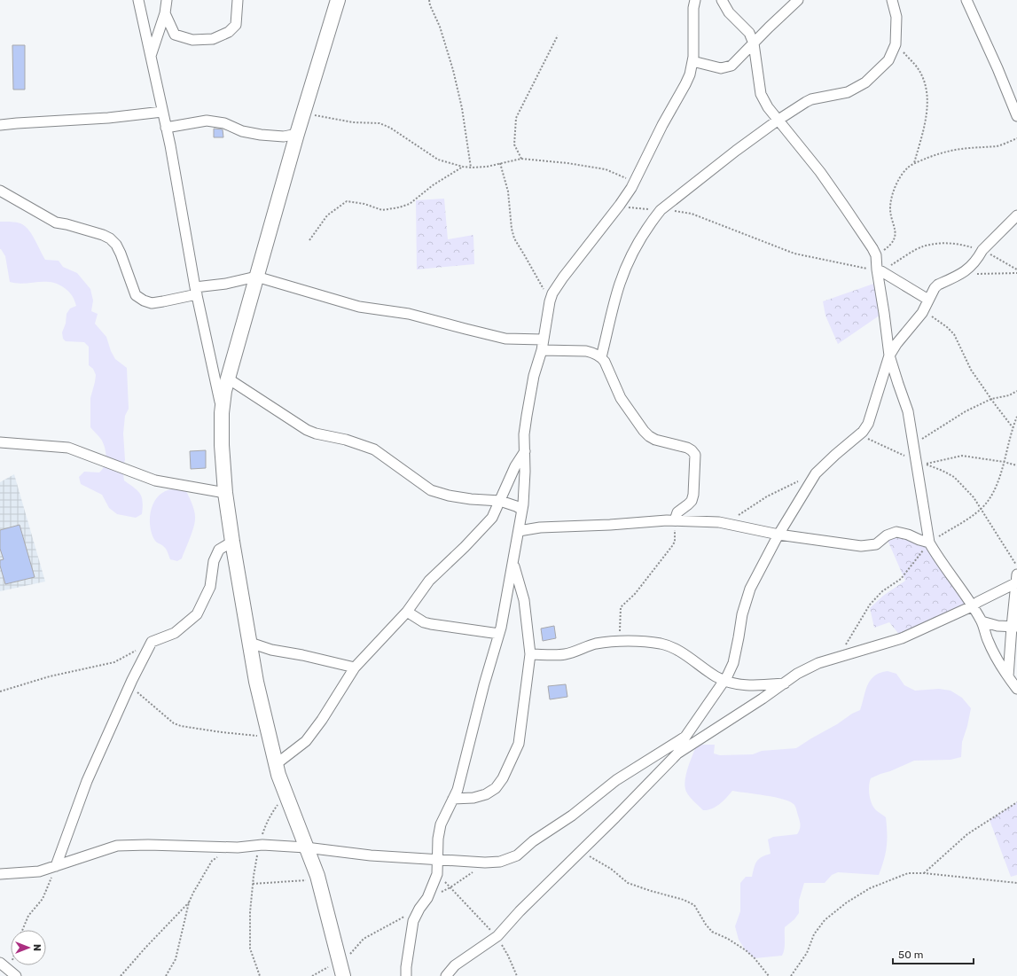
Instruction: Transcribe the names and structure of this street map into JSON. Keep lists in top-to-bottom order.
{
  "scale_bar": "50 m",
  "north": "right"
}
